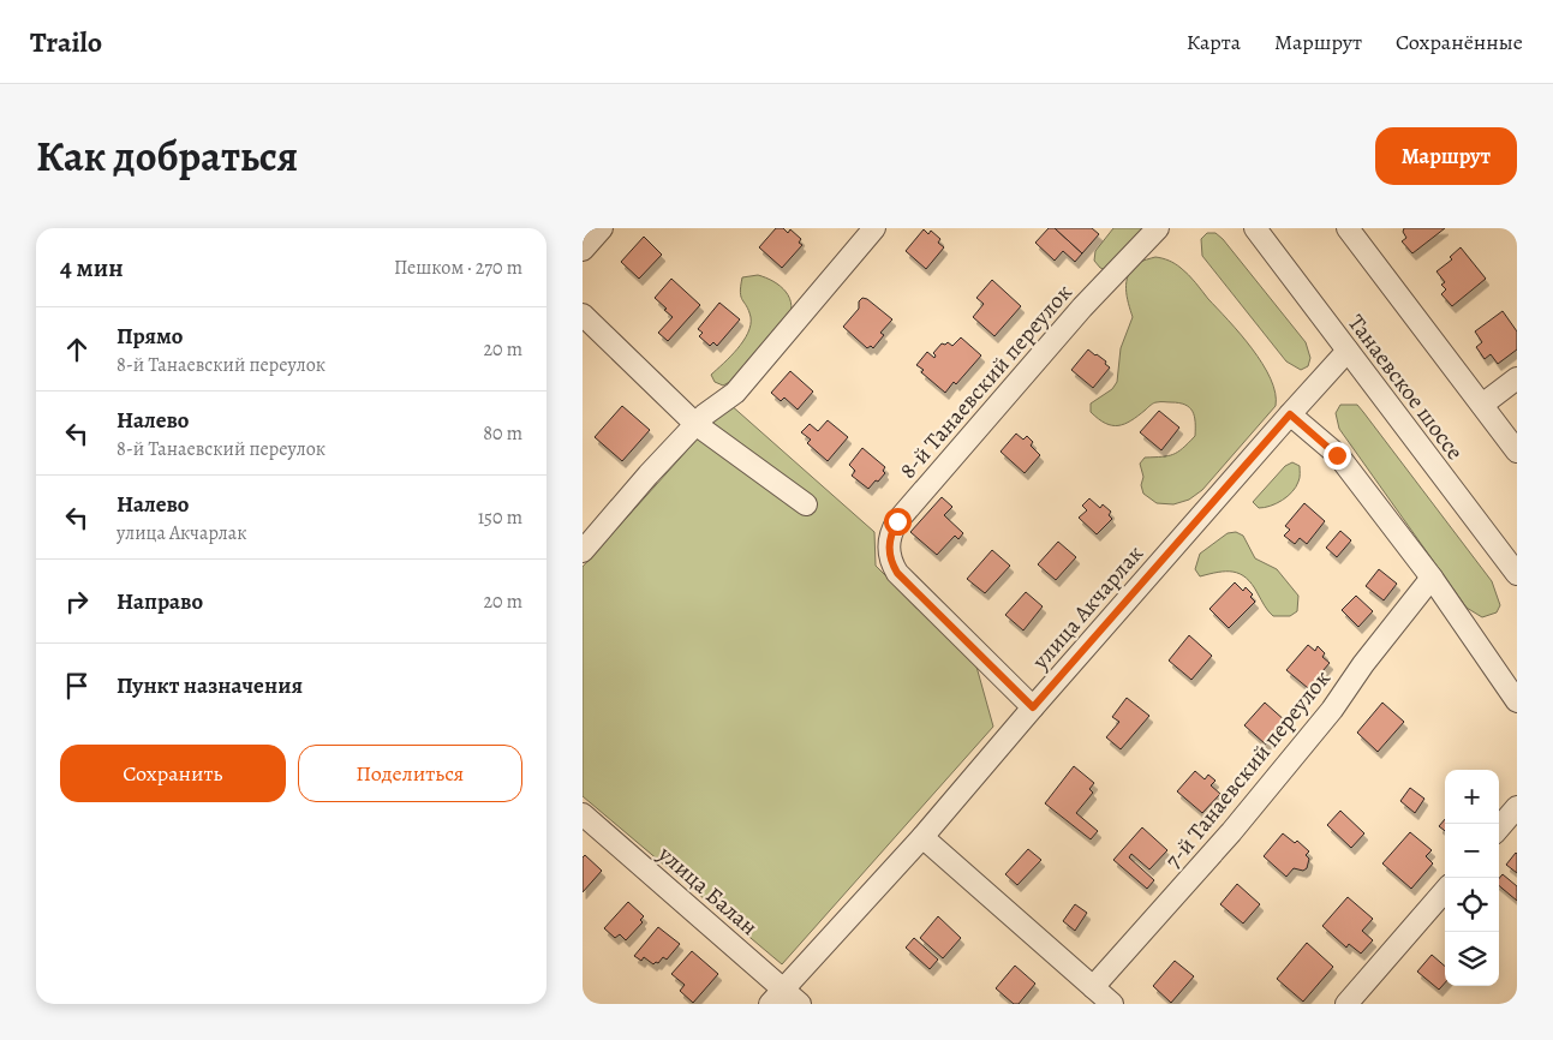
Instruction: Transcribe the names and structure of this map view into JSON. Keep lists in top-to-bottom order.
{
  "streets": {
    "street": [
      "8-й Танаевский переулок",
      "Танаевское шоссе",
      "улица Акчарлак",
      "7-й Танаевский переулок",
      "улица Балан"
    ]
  },
  "crossings": [
    ["8-й Танаевский переулок", "улица Акчарлак"],
    ["Танаевское шоссе", "улица Акчарлак"],
    ["улица Акчарлак", "улица Балан"]
  ],
  "page": {
    "header": "Trailo",
    "nav": ["Карта", "Маршрут", "Сохранённые"],
    "title": "Как добраться",
    "buttons": [
      "Маршрут",
      ["Сохранить", "Поделиться"]
    ],
    "heading": ["4 мин", "Пешком · 270 m"],
    "list": [
      ["Прямо", "8-й Танаевский переулок", "20 m"],
      ["Налево", "8-й Танаевский переулок", "80 m"],
      ["Налево", "улица Акчарлак", "150 m"],
      ["Направо", "20 m"],
      "Пункт назначения"
    ],
    "map_buttons": ["+", "−"]
  }
}
